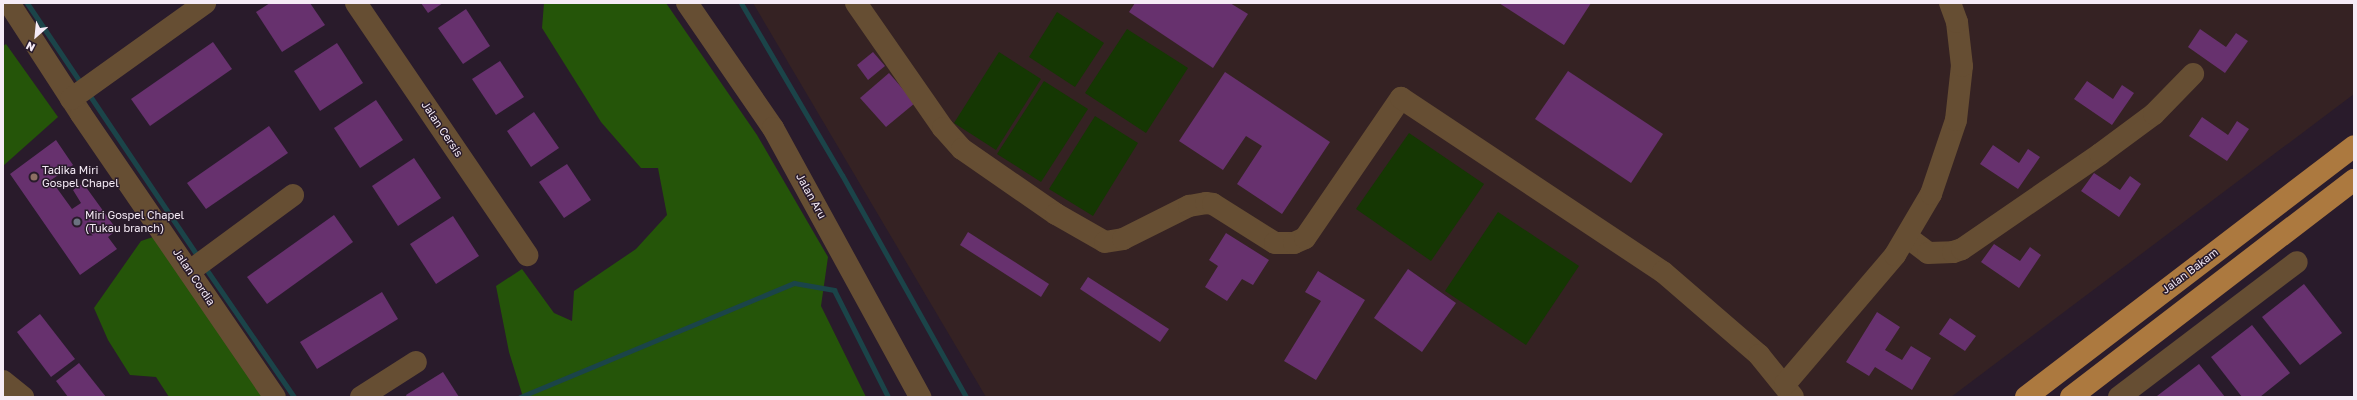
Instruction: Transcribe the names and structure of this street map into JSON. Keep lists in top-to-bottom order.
{
  "streets": {
    "main road": ["Jalan Bakam"],
    "street": ["Jalan Cersis", "Jalan Aru", "Jalan Cordia"]
  },
  "places": ["Tadika Miri Gospel Chapel", "Miri Gospel Chapel (Tukau branch)"],
  "north": "bottom left"
}
